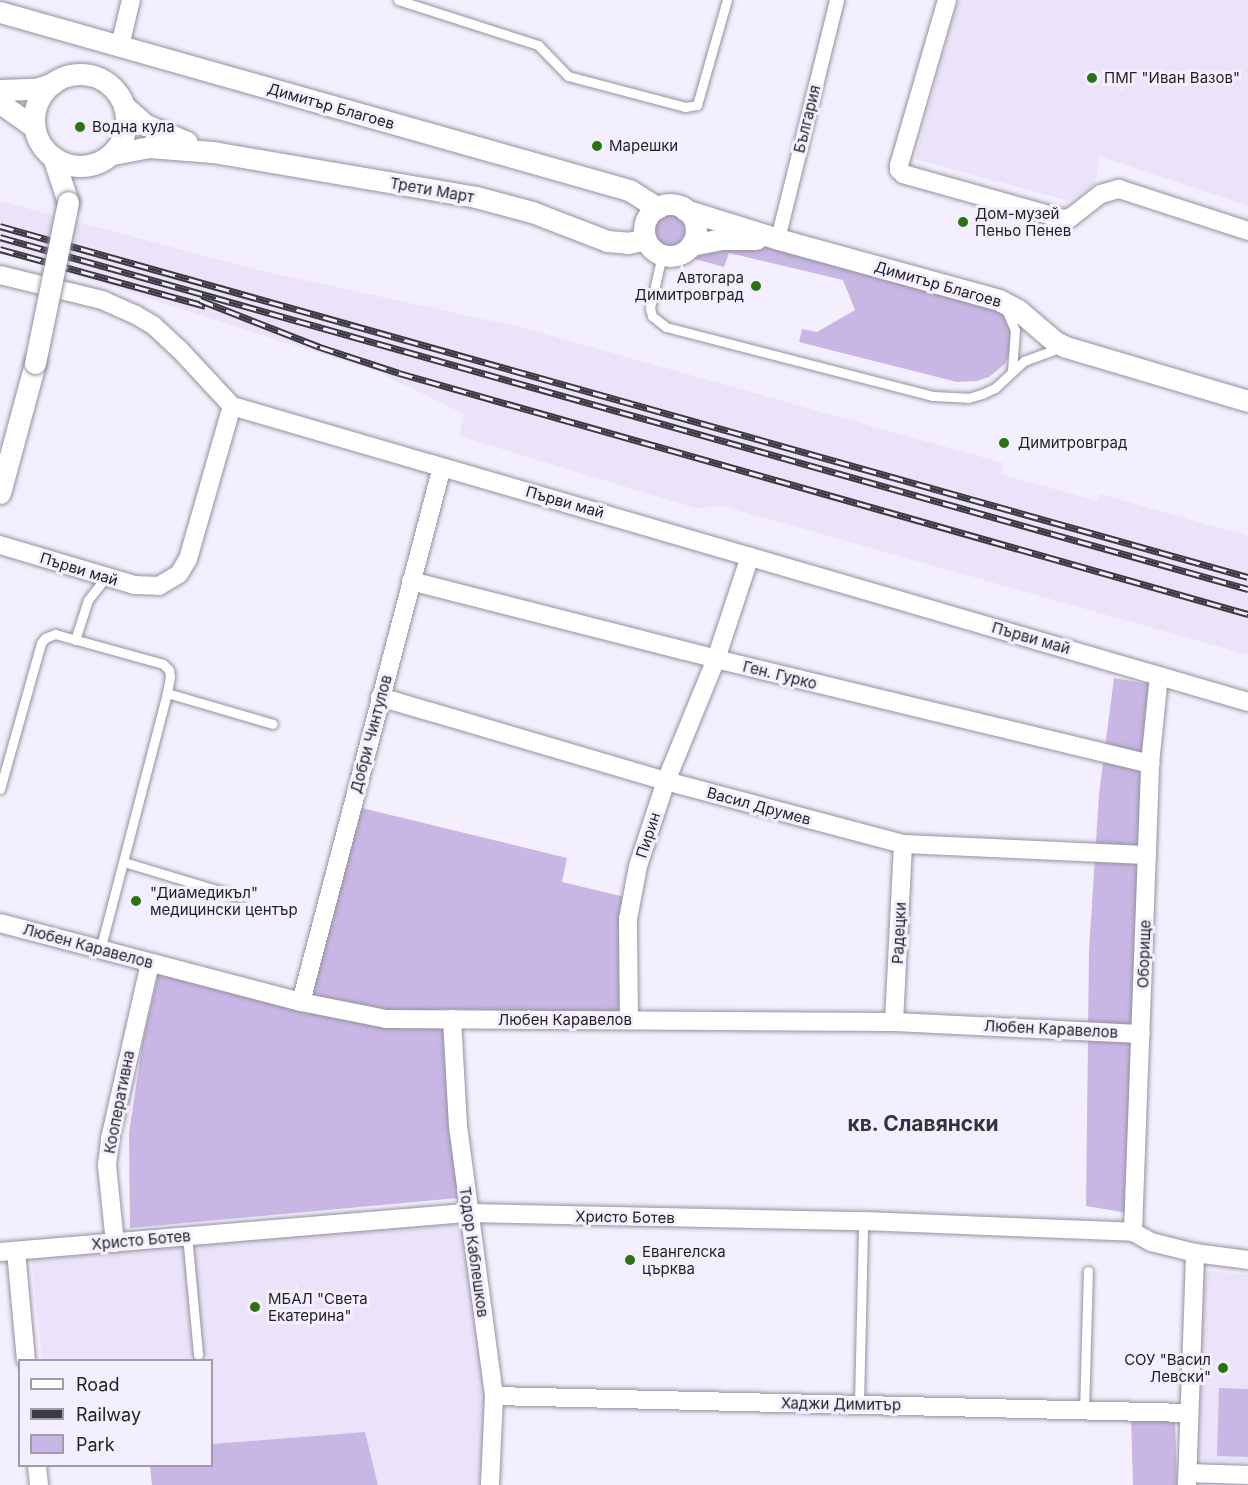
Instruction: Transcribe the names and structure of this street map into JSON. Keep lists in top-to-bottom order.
{
  "streets": {
    "street": [
      "Димитър Благоев",
      "България",
      "Трети Март",
      "Първи май",
      "Ген. Гурко",
      "Добри Чинтулов",
      "Васил Друмев",
      "Пирин",
      "Радецки",
      "Любен Каравелов",
      "Оборище",
      "Кооперативна",
      "Христо Ботев",
      "Тодор Каблешков",
      "Хаджи Димитър"
    ]
  },
  "crossings": [
    ["Димитър Благоев", "България"],
    ["Димитър Благоев", "Трети Март"],
    ["Първи май", "Добри Чинтулов"],
    ["Първи май", "Пирин"],
    ["Първи май", "Оборище"],
    ["Ген. Гурко", "Добри Чинтулов"],
    ["Ген. Гурко", "Пирин"],
    ["Ген. Гурко", "Оборище"],
    ["Добри Чинтулов", "Васил Друмев"],
    ["Добри Чинтулов", "Любен Каравелов"],
    ["Васил Друмев", "Пирин"],
    ["Васил Друмев", "Радецки"],
    ["Васил Друмев", "Оборище"],
    ["Пирин", "Любен Каравелов"],
    ["Радецки", "Любен Каравелов"],
    ["Любен Каравелов", "Оборище"],
    ["Любен Каравелов", "Кооперативна"],
    ["Любен Каравелов", "Тодор Каблешков"],
    ["Оборище", "Христо Ботев"],
    ["Кооперативна", "Христо Ботев"],
    ["Христо Ботев", "Тодор Каблешков"],
    ["Тодор Каблешков", "Хаджи Димитър"]
  ],
  "districts": ["кв. Славянски"],
  "places": [
    "ПМГ \"Иван Вазов\"",
    "Водна кула",
    "Марешки",
    "Дом-музей Пеньо Пенев",
    "Автогара Димитровград",
    "Димитровград",
    "\"Диамедикъл\" медицински център",
    "Евангелска църква",
    "МБАЛ \"Света Екатерина\"",
    "СОУ \"Васил Левски\""
  ],
  "legend": ["Road", "Railway", "Park"]
}
